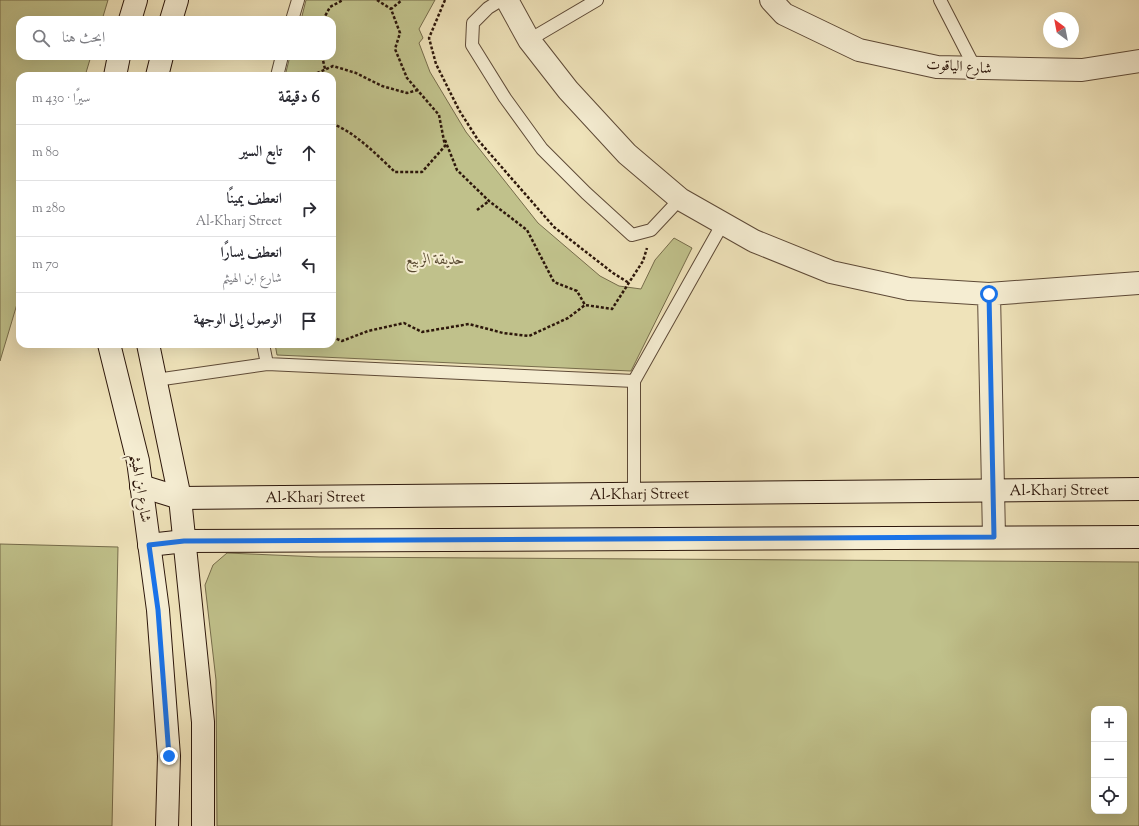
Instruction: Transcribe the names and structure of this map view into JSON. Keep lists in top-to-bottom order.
{
  "streets": {
    "street": ["شارع الياقوت", "شارع ابن الهيثم", "Al-Kharj Street"]
  },
  "crossings": [
    ["شارع ابن الهيثم", "Al-Kharj Street"]
  ],
  "parks": ["حديقة الربيع"],
  "north": "top left",
  "page": {
    "search": "ابحث هنا",
    "heading": ["6 دقيقة", "سيرًا · 430 m"],
    "list": [
      ["تابع السير", "80 m"],
      ["انعطف يمينًا", "Al-Kharj Street", "280 m"],
      ["انعطف يسارًا", "شارع ابن الهيثم", "70 m"],
      "الوصول إلى الوجهة"
    ],
    "map_buttons": ["+", "−"]
  }
}
